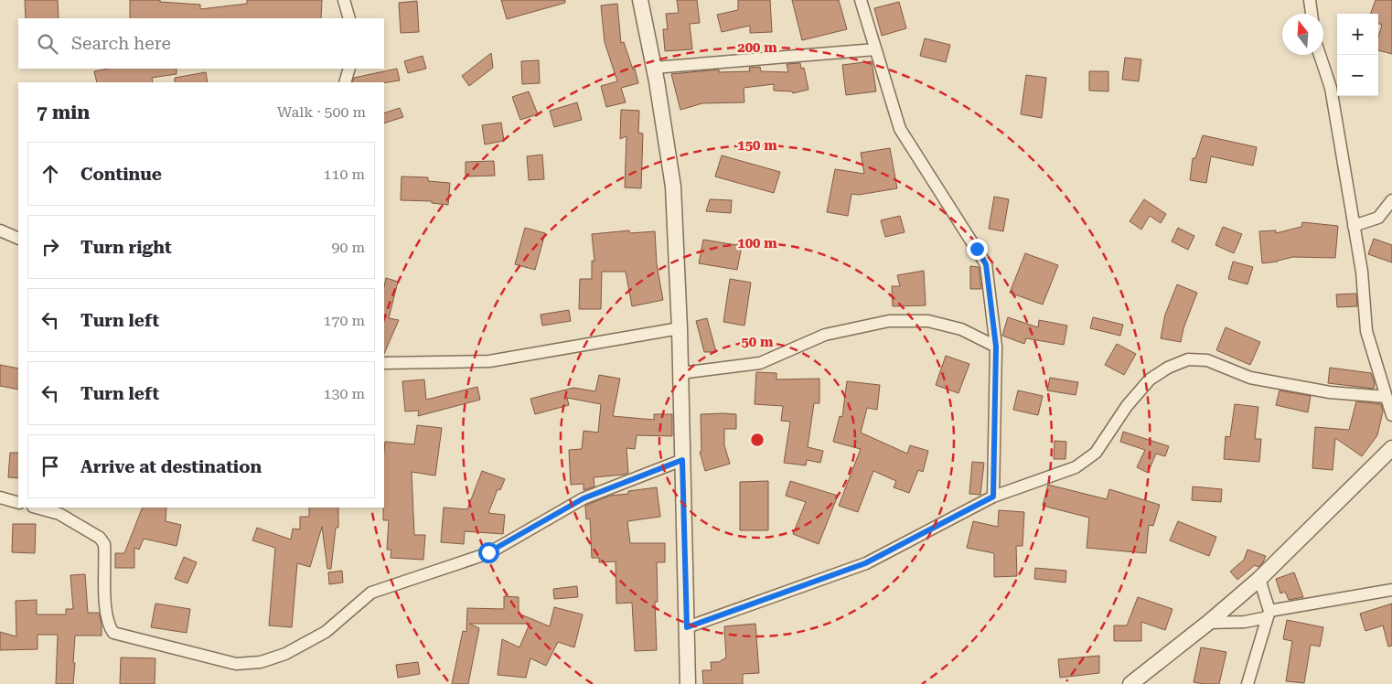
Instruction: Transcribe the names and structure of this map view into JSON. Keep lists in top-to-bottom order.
{
  "north": "top",
  "page": {
    "map_buttons": ["+", "−"],
    "search": "Search here",
    "heading": ["7 min", "Walk · 500 m"],
    "list": [
      ["Continue", "110 m"],
      ["Turn right", "90 m"],
      ["Turn left", "170 m"],
      ["Turn left", "130 m"],
      "Arrive at destination"
    ]
  },
  "rings": [
    "200 m",
    "150 m",
    "100 m",
    "50 m"
  ]
}
